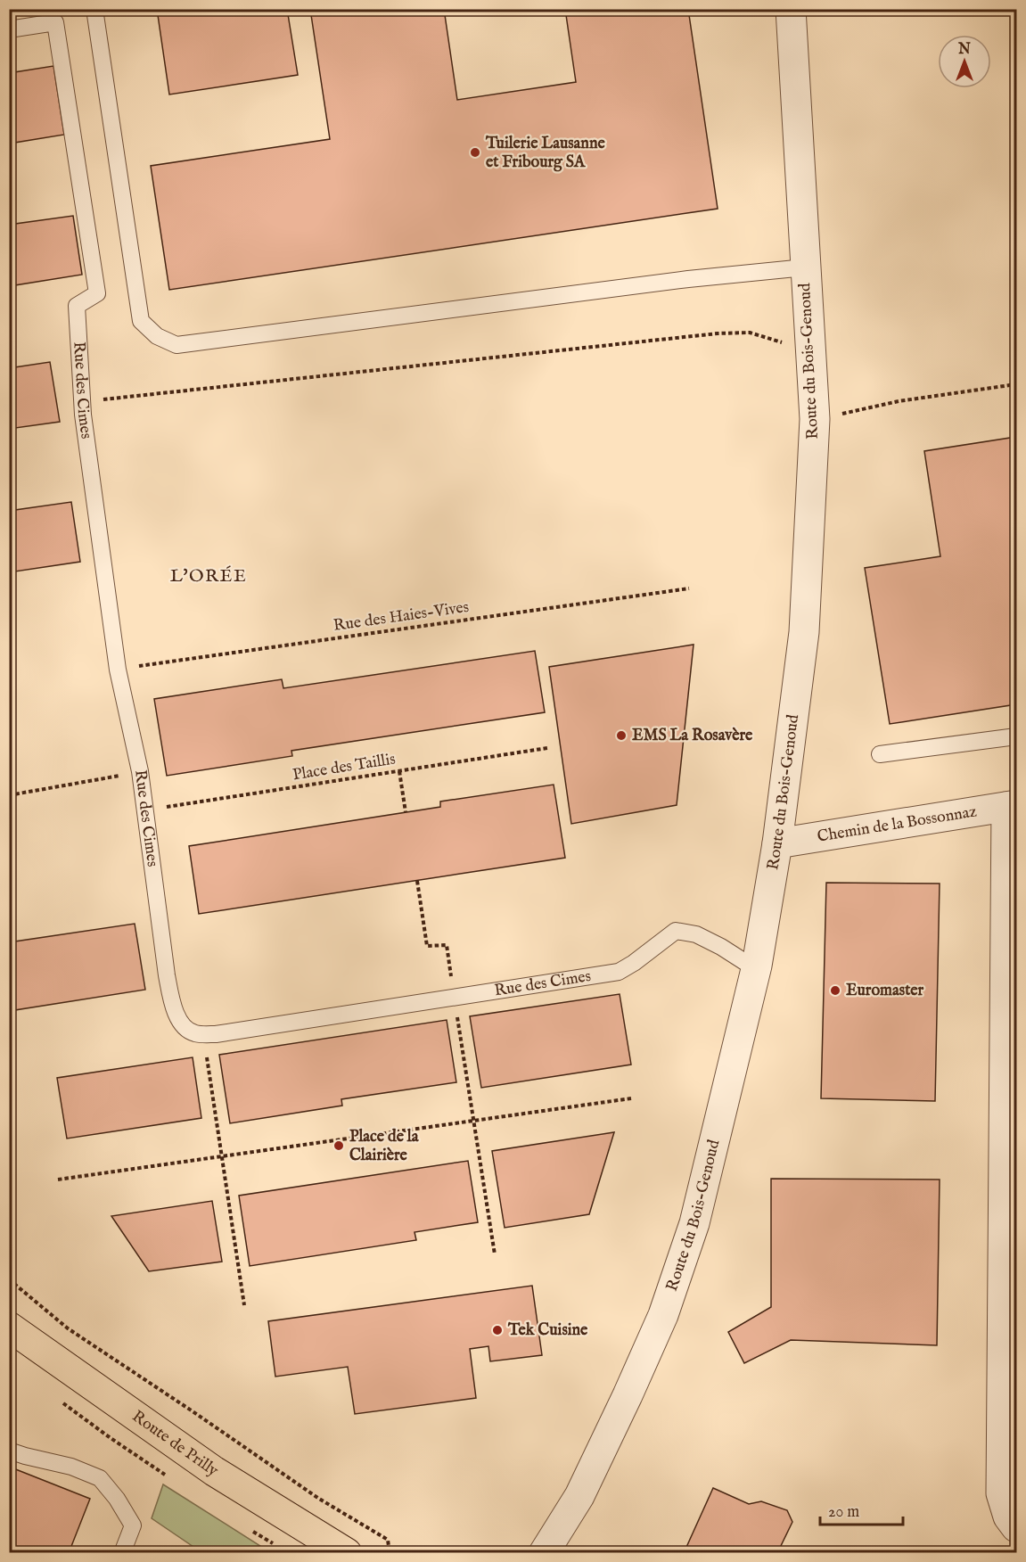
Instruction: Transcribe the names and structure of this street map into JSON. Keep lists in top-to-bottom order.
{
  "streets": {
    "main road": ["Route de Prilly"],
    "street": ["Route du Bois-Genoud", "Chemin de la Bossonnaz"],
    "lane": ["Rue des Cimes"],
    "path": ["Rue des Haies-Vives", "Place des Taillis"]
  },
  "crossings": [
    ["Route du Bois-Genoud", "Rue des Cimes"],
    ["Route du Bois-Genoud", "Chemin de la Bossonnaz"],
    ["Rue des Cimes", "Rue des Haies-Vives"],
    ["Rue des Cimes", "Place des Taillis"]
  ],
  "districts": ["L'ORÉE"],
  "places": [
    "Tuilerie Lausanne et Fribourg SA",
    "EMS La Rosavère",
    "Euromaster",
    "Place de la Clairière",
    "Tek Cuisine"
  ],
  "scale_bar": "20 m",
  "north": "top"
}
